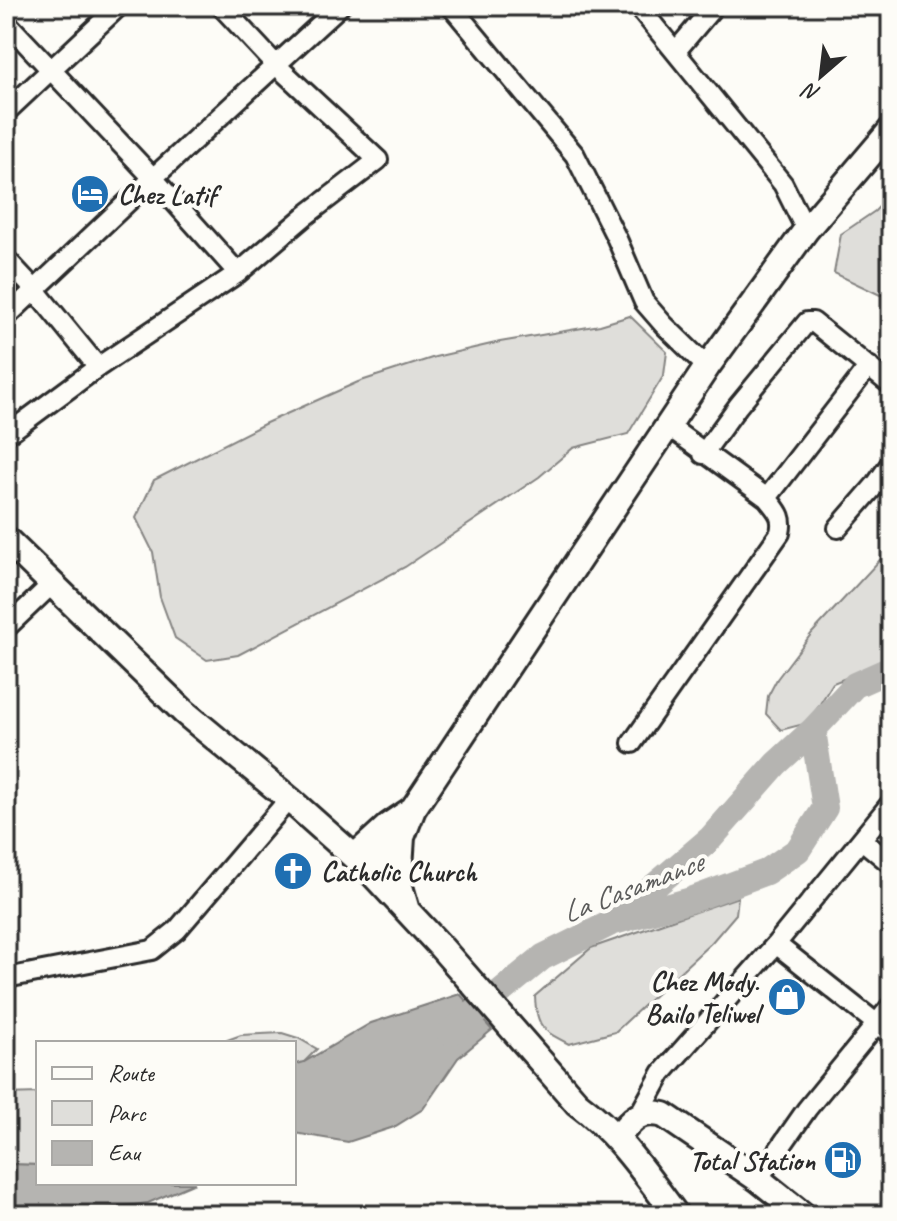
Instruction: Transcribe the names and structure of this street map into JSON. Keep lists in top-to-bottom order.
{
  "water": ["La Casamance"],
  "places": {
    "hotel": ["Chez Latif"],
    "church": ["Catholic Church"],
    "shop": ["Chez Mody. Bailo Teliwel"],
    "fuel station": ["Total Station"]
  },
  "legend": ["Route", "Parc", "Eau"],
  "north": "bottom left"
}
